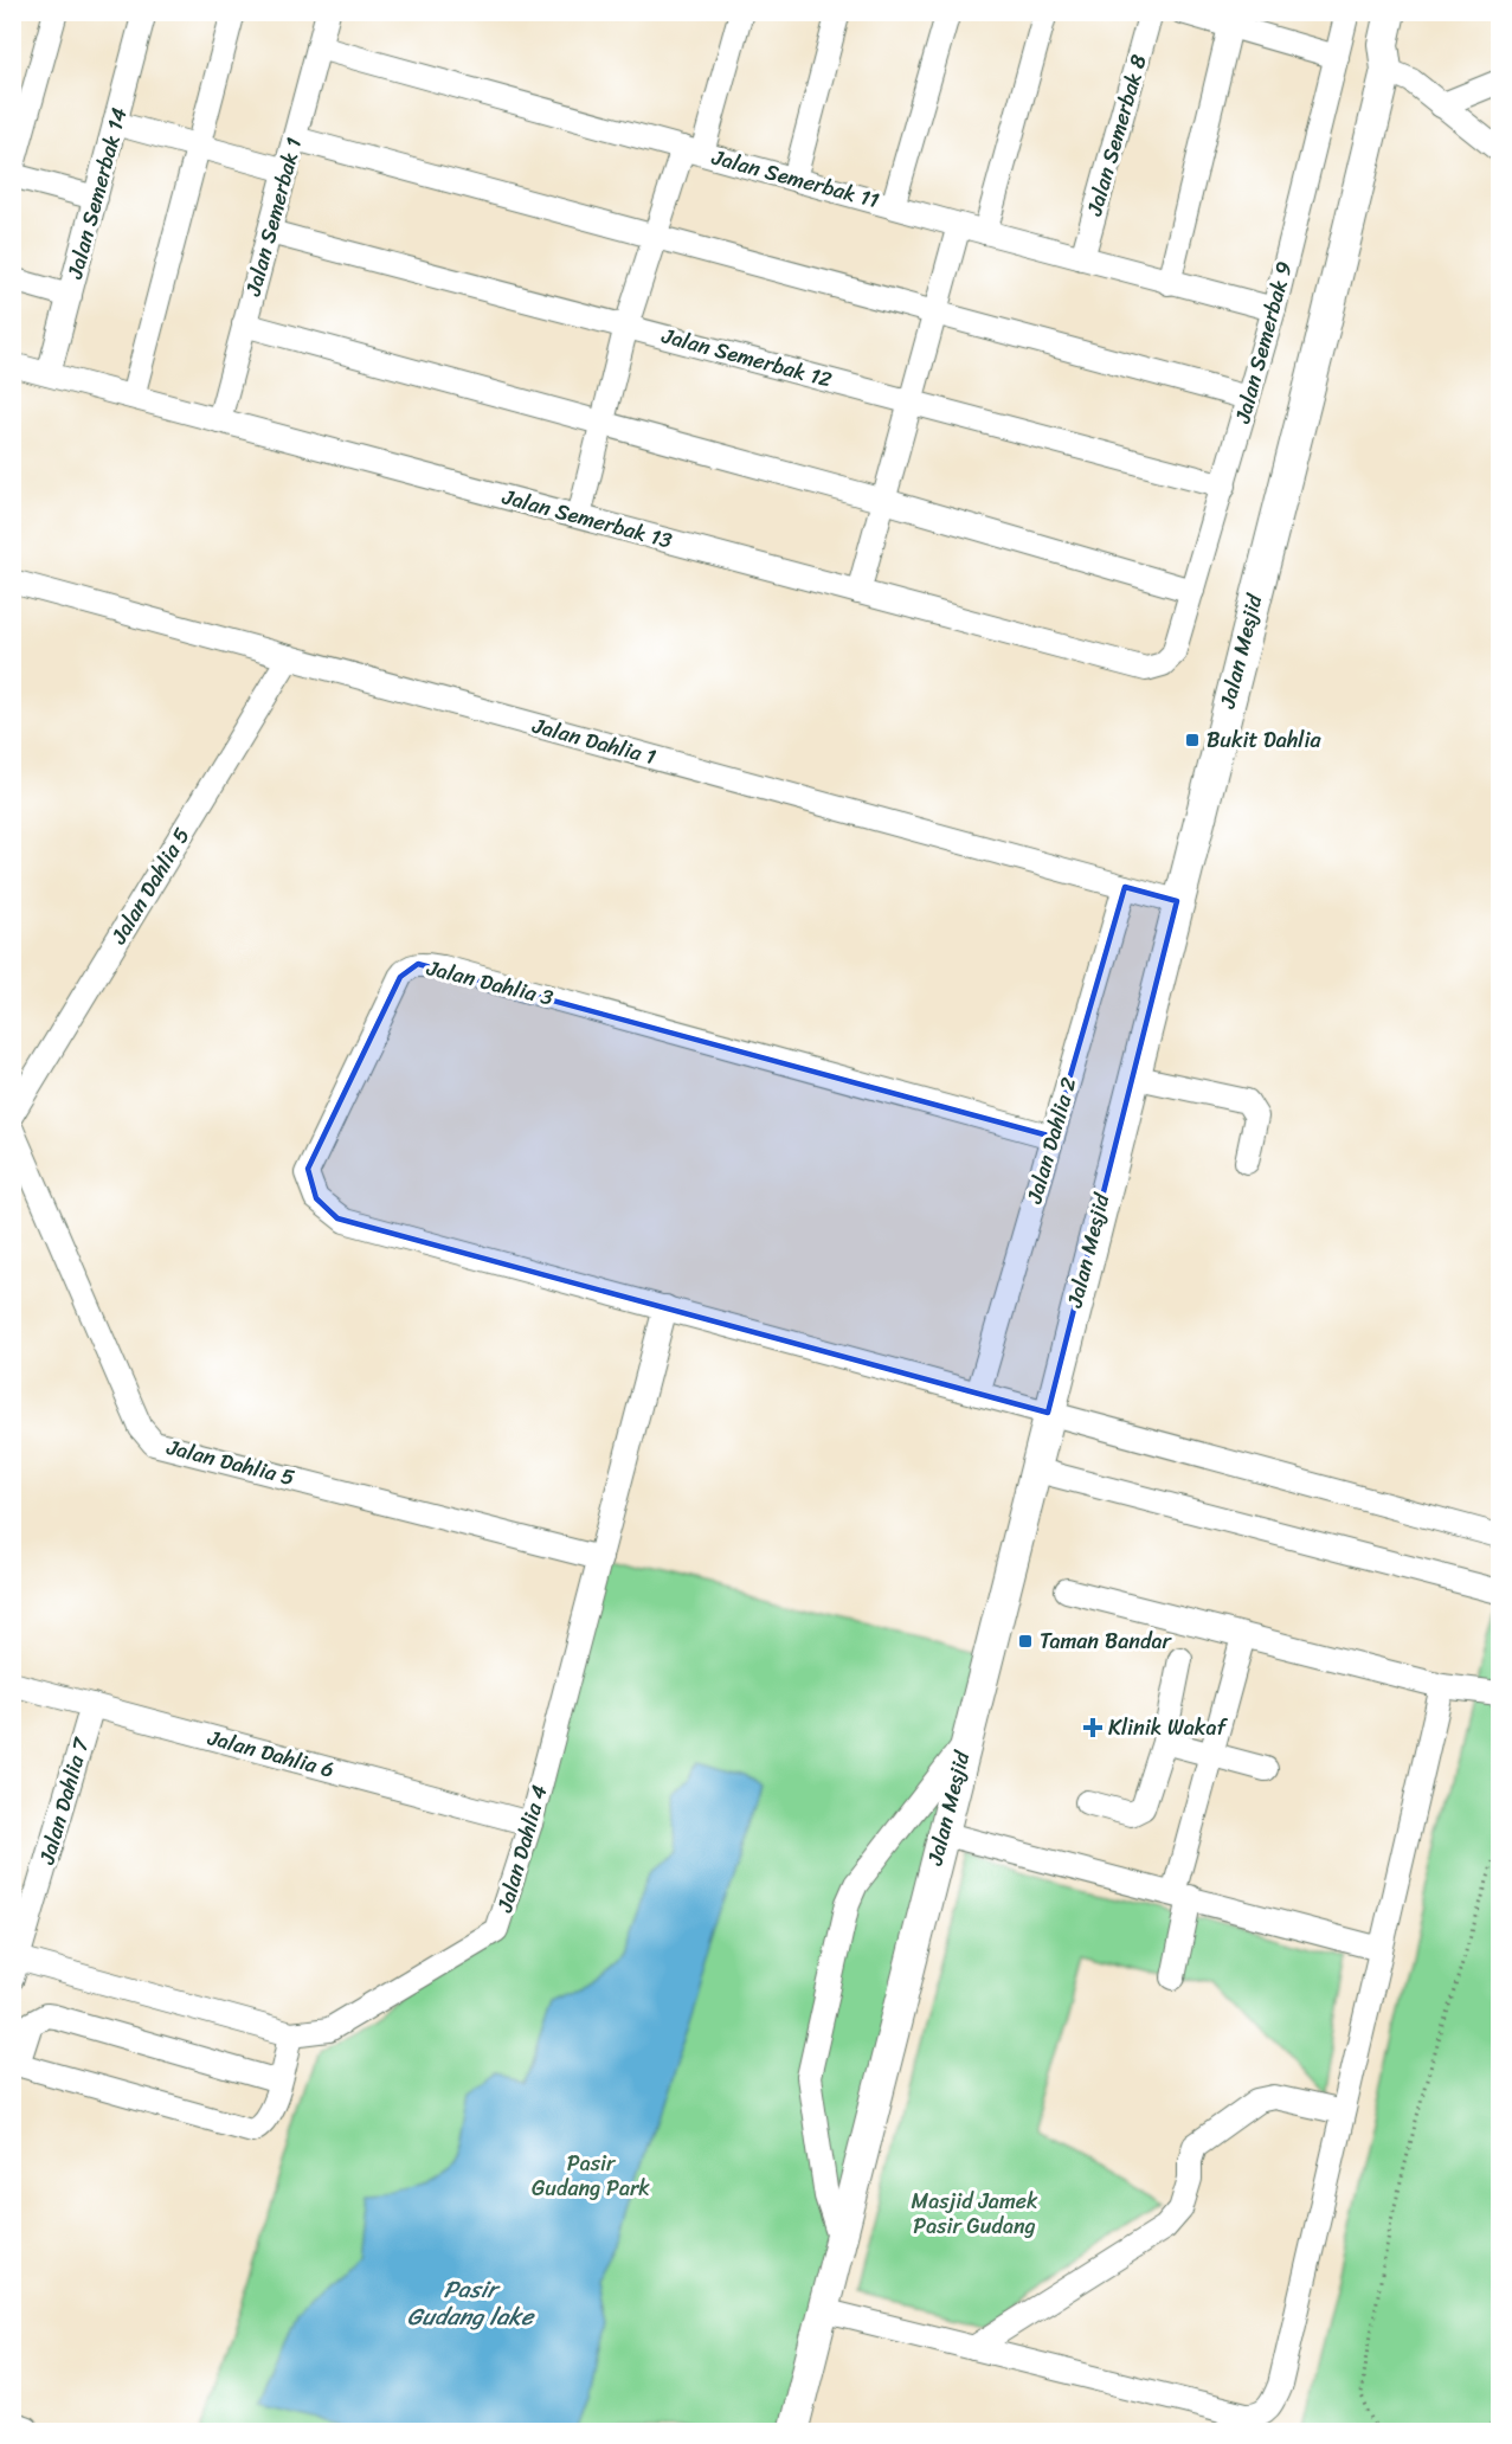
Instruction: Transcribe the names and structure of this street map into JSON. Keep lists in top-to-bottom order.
{
  "streets": {
    "main road": ["Jalan Mesjid"],
    "street": [
      "Jalan Semerbak 8",
      "Jalan Semerbak 11",
      "Jalan Semerbak 14",
      "Jalan Semerbak 1",
      "Jalan Semerbak 9",
      "Jalan Semerbak 12",
      "Jalan Semerbak 13",
      "Jalan Dahlia 1",
      "Jalan Dahlia 5",
      "Jalan Dahlia 3",
      "Jalan Dahlia 2",
      "Jalan Dahlia 6",
      "Jalan Dahlia 7",
      "Jalan Dahlia 4"
    ]
  },
  "crossings": [
    ["Jalan Semerbak 8", "Jalan Semerbak 11"],
    ["Jalan Semerbak 11", "Jalan Semerbak 1"],
    ["Jalan Semerbak 11", "Jalan Semerbak 9"],
    ["Jalan Semerbak 14", "Jalan Semerbak 13"],
    ["Jalan Semerbak 1", "Jalan Semerbak 12"],
    ["Jalan Semerbak 1", "Jalan Semerbak 13"],
    ["Jalan Semerbak 9", "Jalan Semerbak 12"],
    ["Jalan Semerbak 9", "Jalan Semerbak 13"],
    ["Jalan Mesjid", "Jalan Dahlia 1"],
    ["Jalan Dahlia 1", "Jalan Dahlia 5"],
    ["Jalan Dahlia 1", "Jalan Dahlia 2"],
    ["Jalan Dahlia 5", "Jalan Dahlia 4"],
    ["Jalan Dahlia 3", "Jalan Dahlia 2"],
    ["Jalan Dahlia 3", "Jalan Dahlia 4"],
    ["Jalan Dahlia 6", "Jalan Dahlia 7"],
    ["Jalan Dahlia 6", "Jalan Dahlia 4"],
    ["Jalan Dahlia 7", "Jalan Dahlia 4"]
  ],
  "water": ["Pasir Gudang lake"],
  "parks": ["Pasir Gudang Park", "Masjid Jamek Pasir Gudang"],
  "places": {
    "transit": ["Bukit Dahlia", "Taman Bandar"],
    "health": ["Klinik Wakaf"]
  }
}
